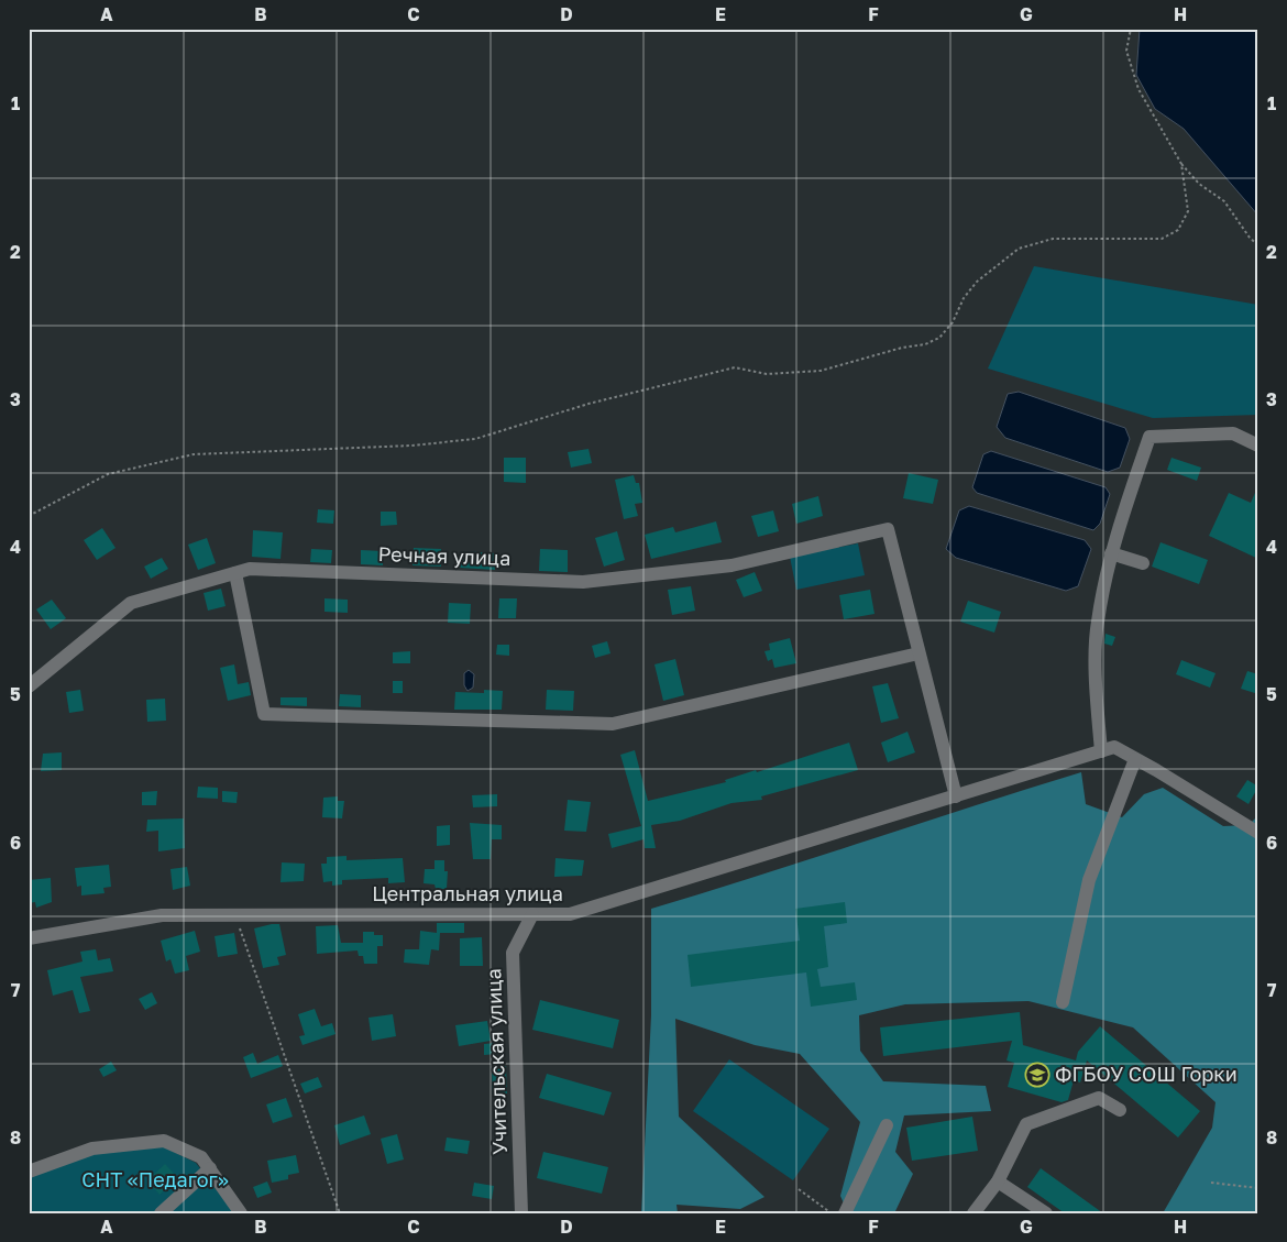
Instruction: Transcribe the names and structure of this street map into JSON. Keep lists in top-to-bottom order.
{
  "streets": {
    "street": ["Речная улица", "Центральная улица", "Учительская улица"]
  },
  "crossings": [
    ["Центральная улица", "Учительская улица"]
  ],
  "parks": ["СНТ «Педагог»"],
  "places": {
    "school or university": ["ФГБОУ СОШ Горки"]
  },
  "grid": {
    "columns": [
      "A",
      "B",
      "C",
      "D",
      "E",
      "F",
      "G",
      "H"
    ],
    "rows": [
      "1",
      "2",
      "3",
      "4",
      "5",
      "6",
      "7",
      "8"
    ]
  }
}
